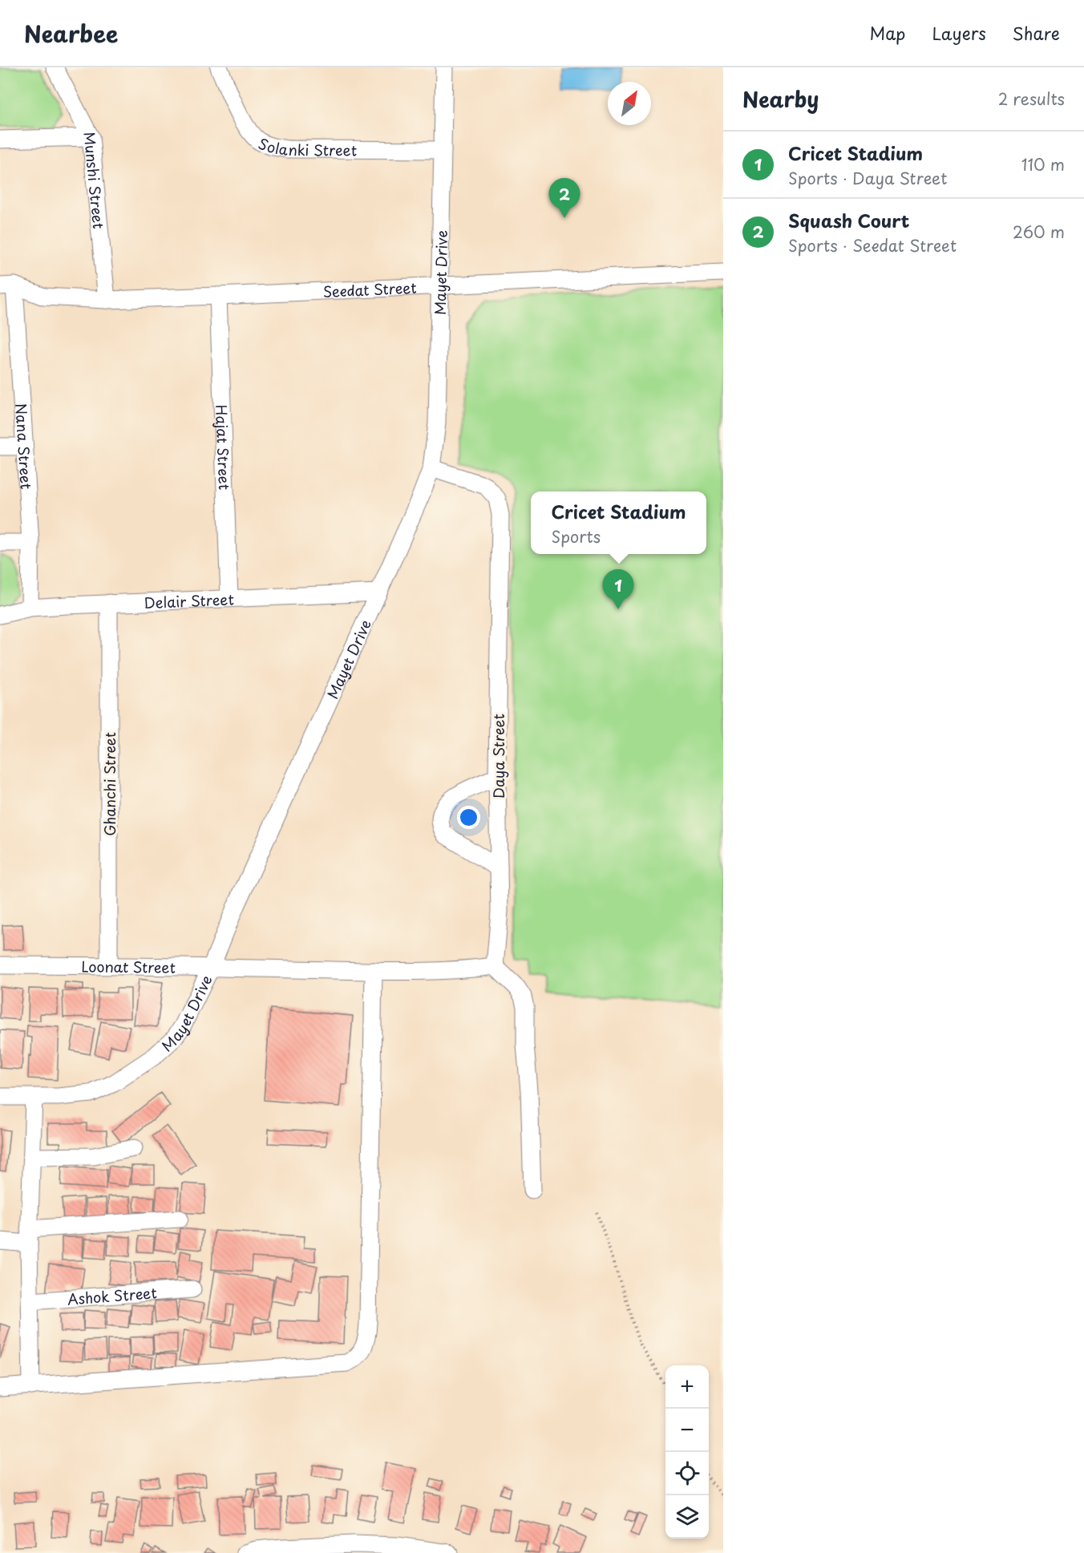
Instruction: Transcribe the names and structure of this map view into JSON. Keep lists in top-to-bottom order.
{
  "streets": {
    "street": [
      "Solanki Street",
      "Munshi Street",
      "Mayet Drive",
      "Seedat Street",
      "Nana Street",
      "Hajat Street",
      "Delair Street",
      "Daya Street",
      "Ghanchi Street",
      "Loonat Street",
      "Ashok Street"
    ]
  },
  "crossings": [
    ["Solanki Street", "Mayet Drive"],
    ["Munshi Street", "Seedat Street"],
    ["Mayet Drive", "Seedat Street"],
    ["Mayet Drive", "Delair Street"],
    ["Mayet Drive", "Daya Street"],
    ["Mayet Drive", "Loonat Street"],
    ["Seedat Street", "Nana Street"],
    ["Seedat Street", "Hajat Street"],
    ["Nana Street", "Delair Street"],
    ["Hajat Street", "Delair Street"],
    ["Delair Street", "Ghanchi Street"],
    ["Ghanchi Street", "Loonat Street"]
  ],
  "north": "top right",
  "page": {
    "header": "Nearbee",
    "nav": ["Map", "Layers", "Share"],
    "heading": ["Nearby", "2 results"],
    "list": [
      {
        "mark": "1",
        "name": "Cricet Stadium",
        "note": "Sports · Daya Street",
        "value": "110 m"
      },
      {
        "mark": "2",
        "name": "Squash Court",
        "note": "Sports · Seedat Street",
        "value": "260 m"
      }
    ],
    "pins": ["2", "1"],
    "popup": ["Cricet Stadium", "Sports"],
    "map_buttons": ["+", "−"]
  }
}
